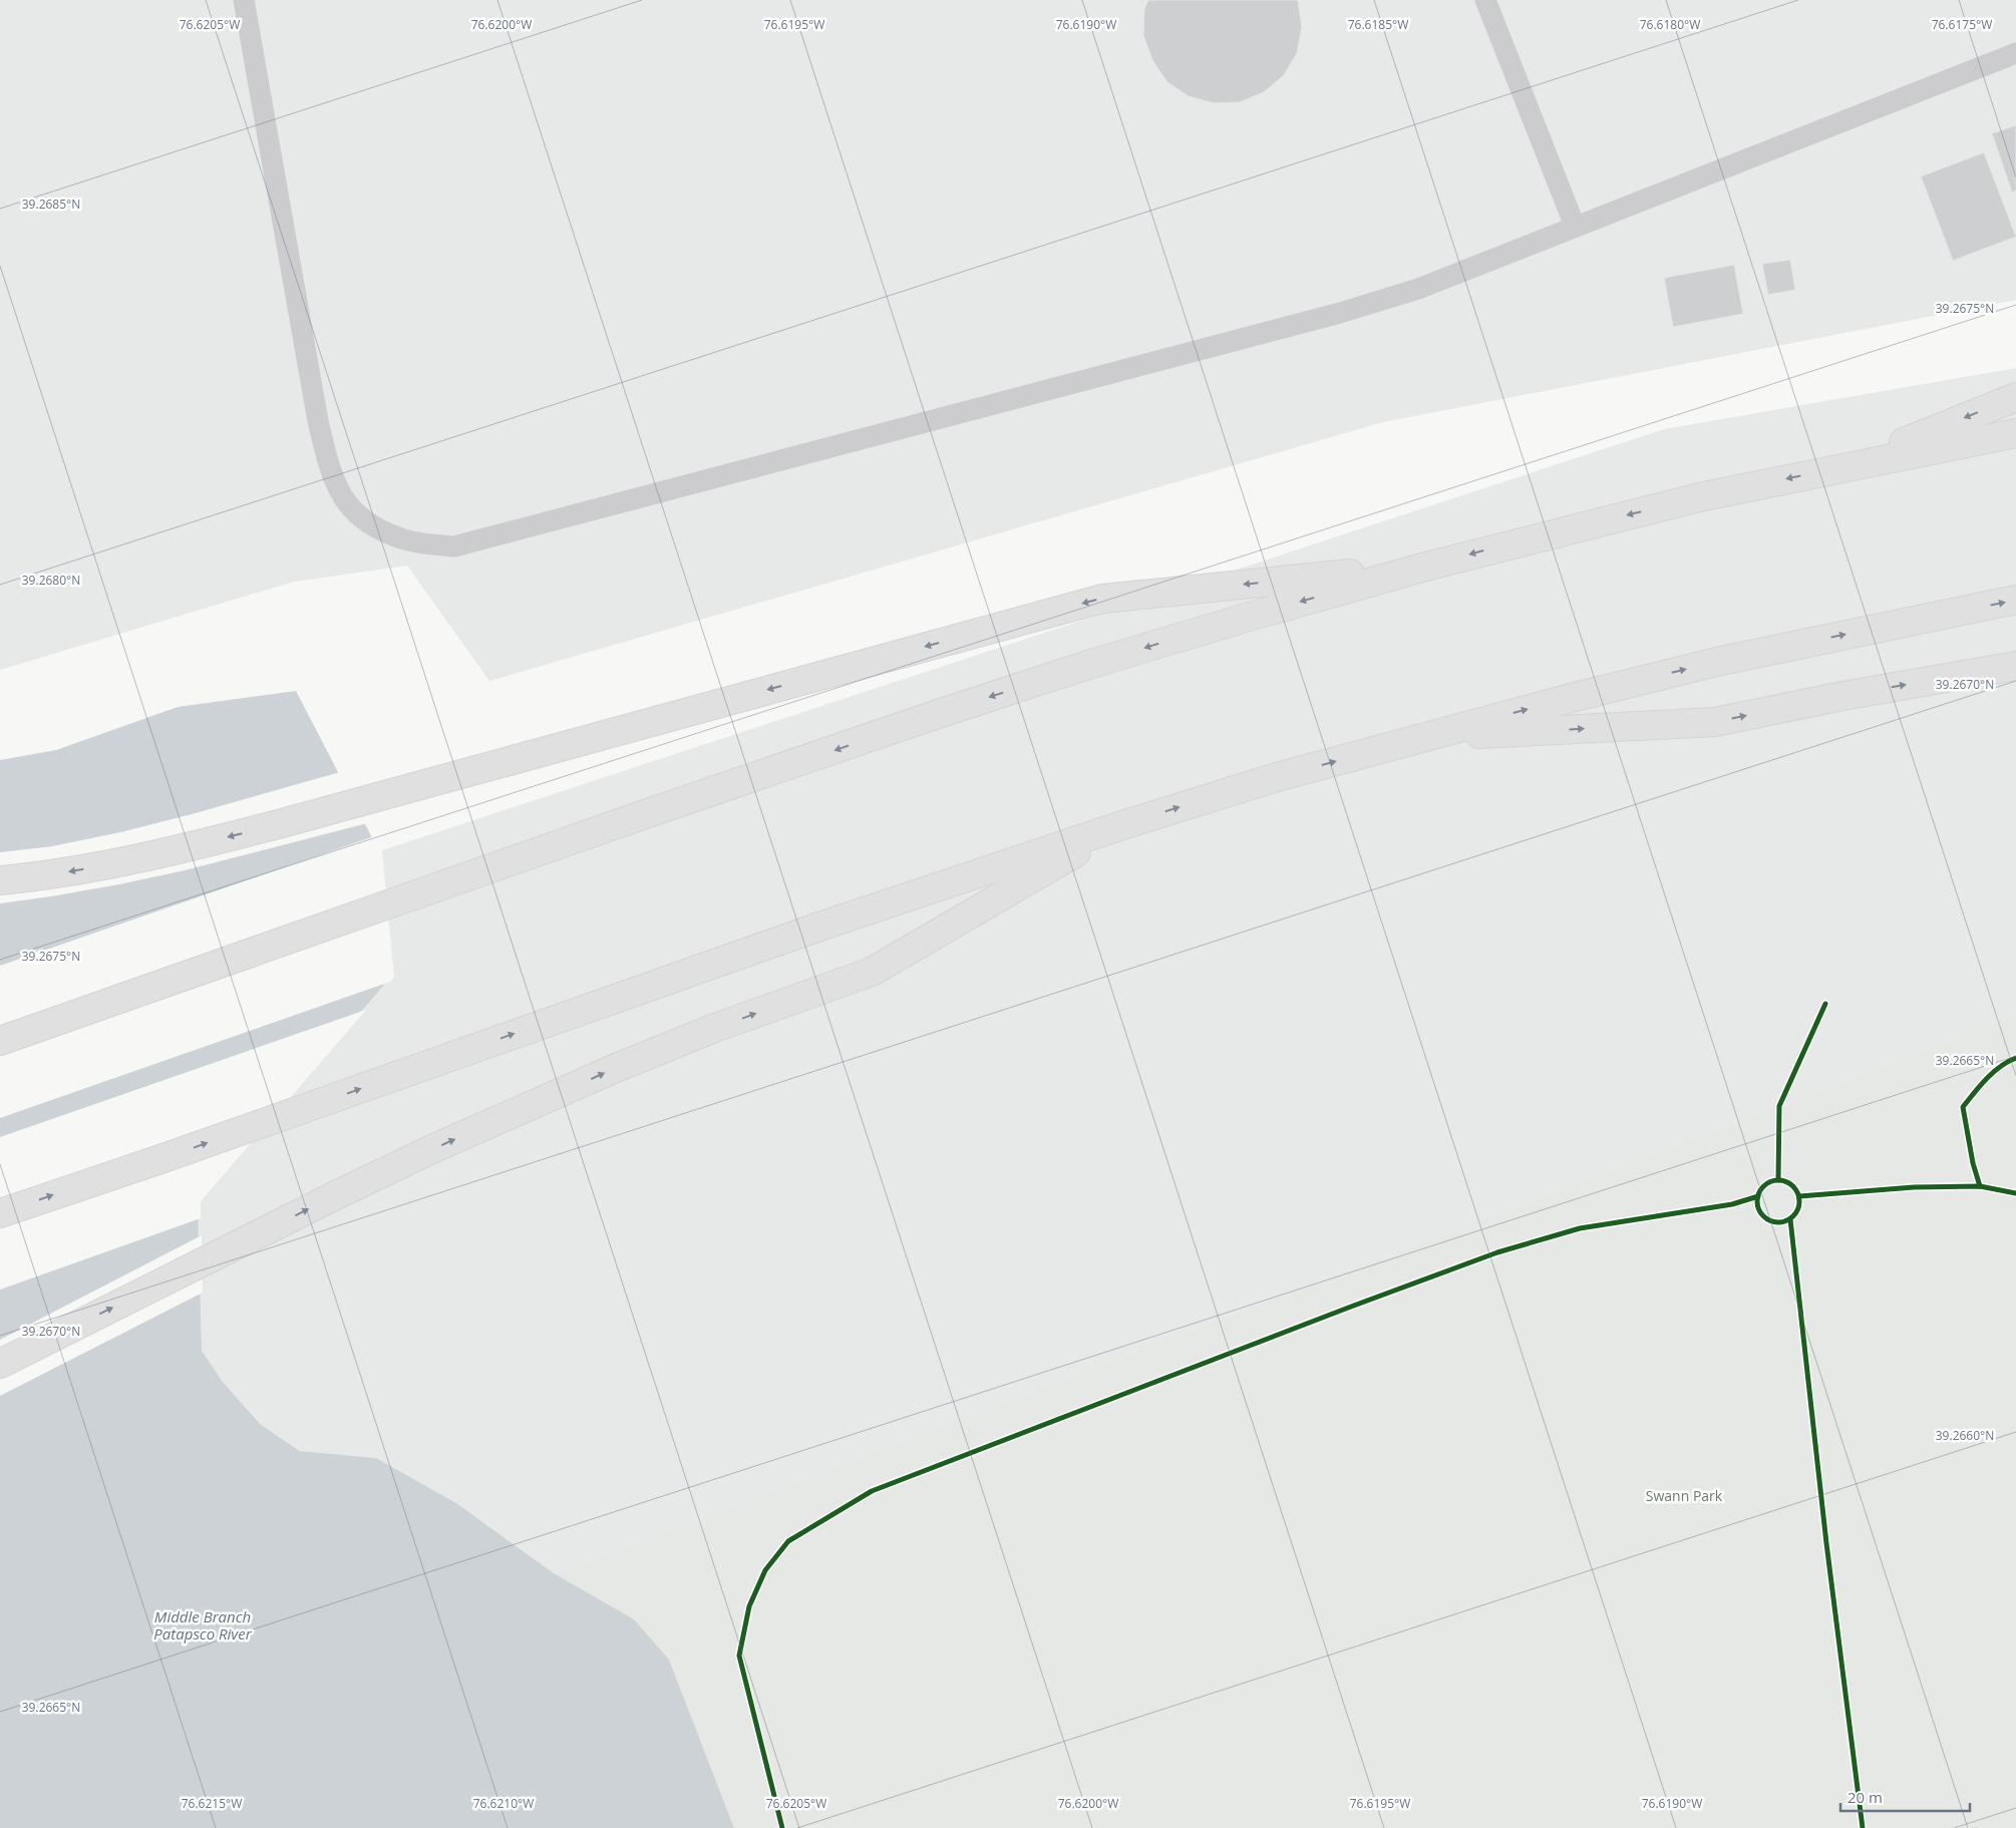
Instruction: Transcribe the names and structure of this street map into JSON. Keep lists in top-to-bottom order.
{
  "water": ["Middle Branch Patapsco River"],
  "parks": ["Swann Park"],
  "scale_bar": "20 m",
  "coordinates": [
    "76.6205°W",
    "76.6200°W",
    "76.6195°W",
    "76.6190°W",
    "76.6185°W",
    "76.6180°W",
    "76.6175°W",
    "39.2685°N",
    "39.2675°N",
    "39.2680°N",
    "39.2670°N",
    "39.2665°N",
    "39.2660°N",
    "76.6215°W",
    "76.6210°W"
  ]
}
